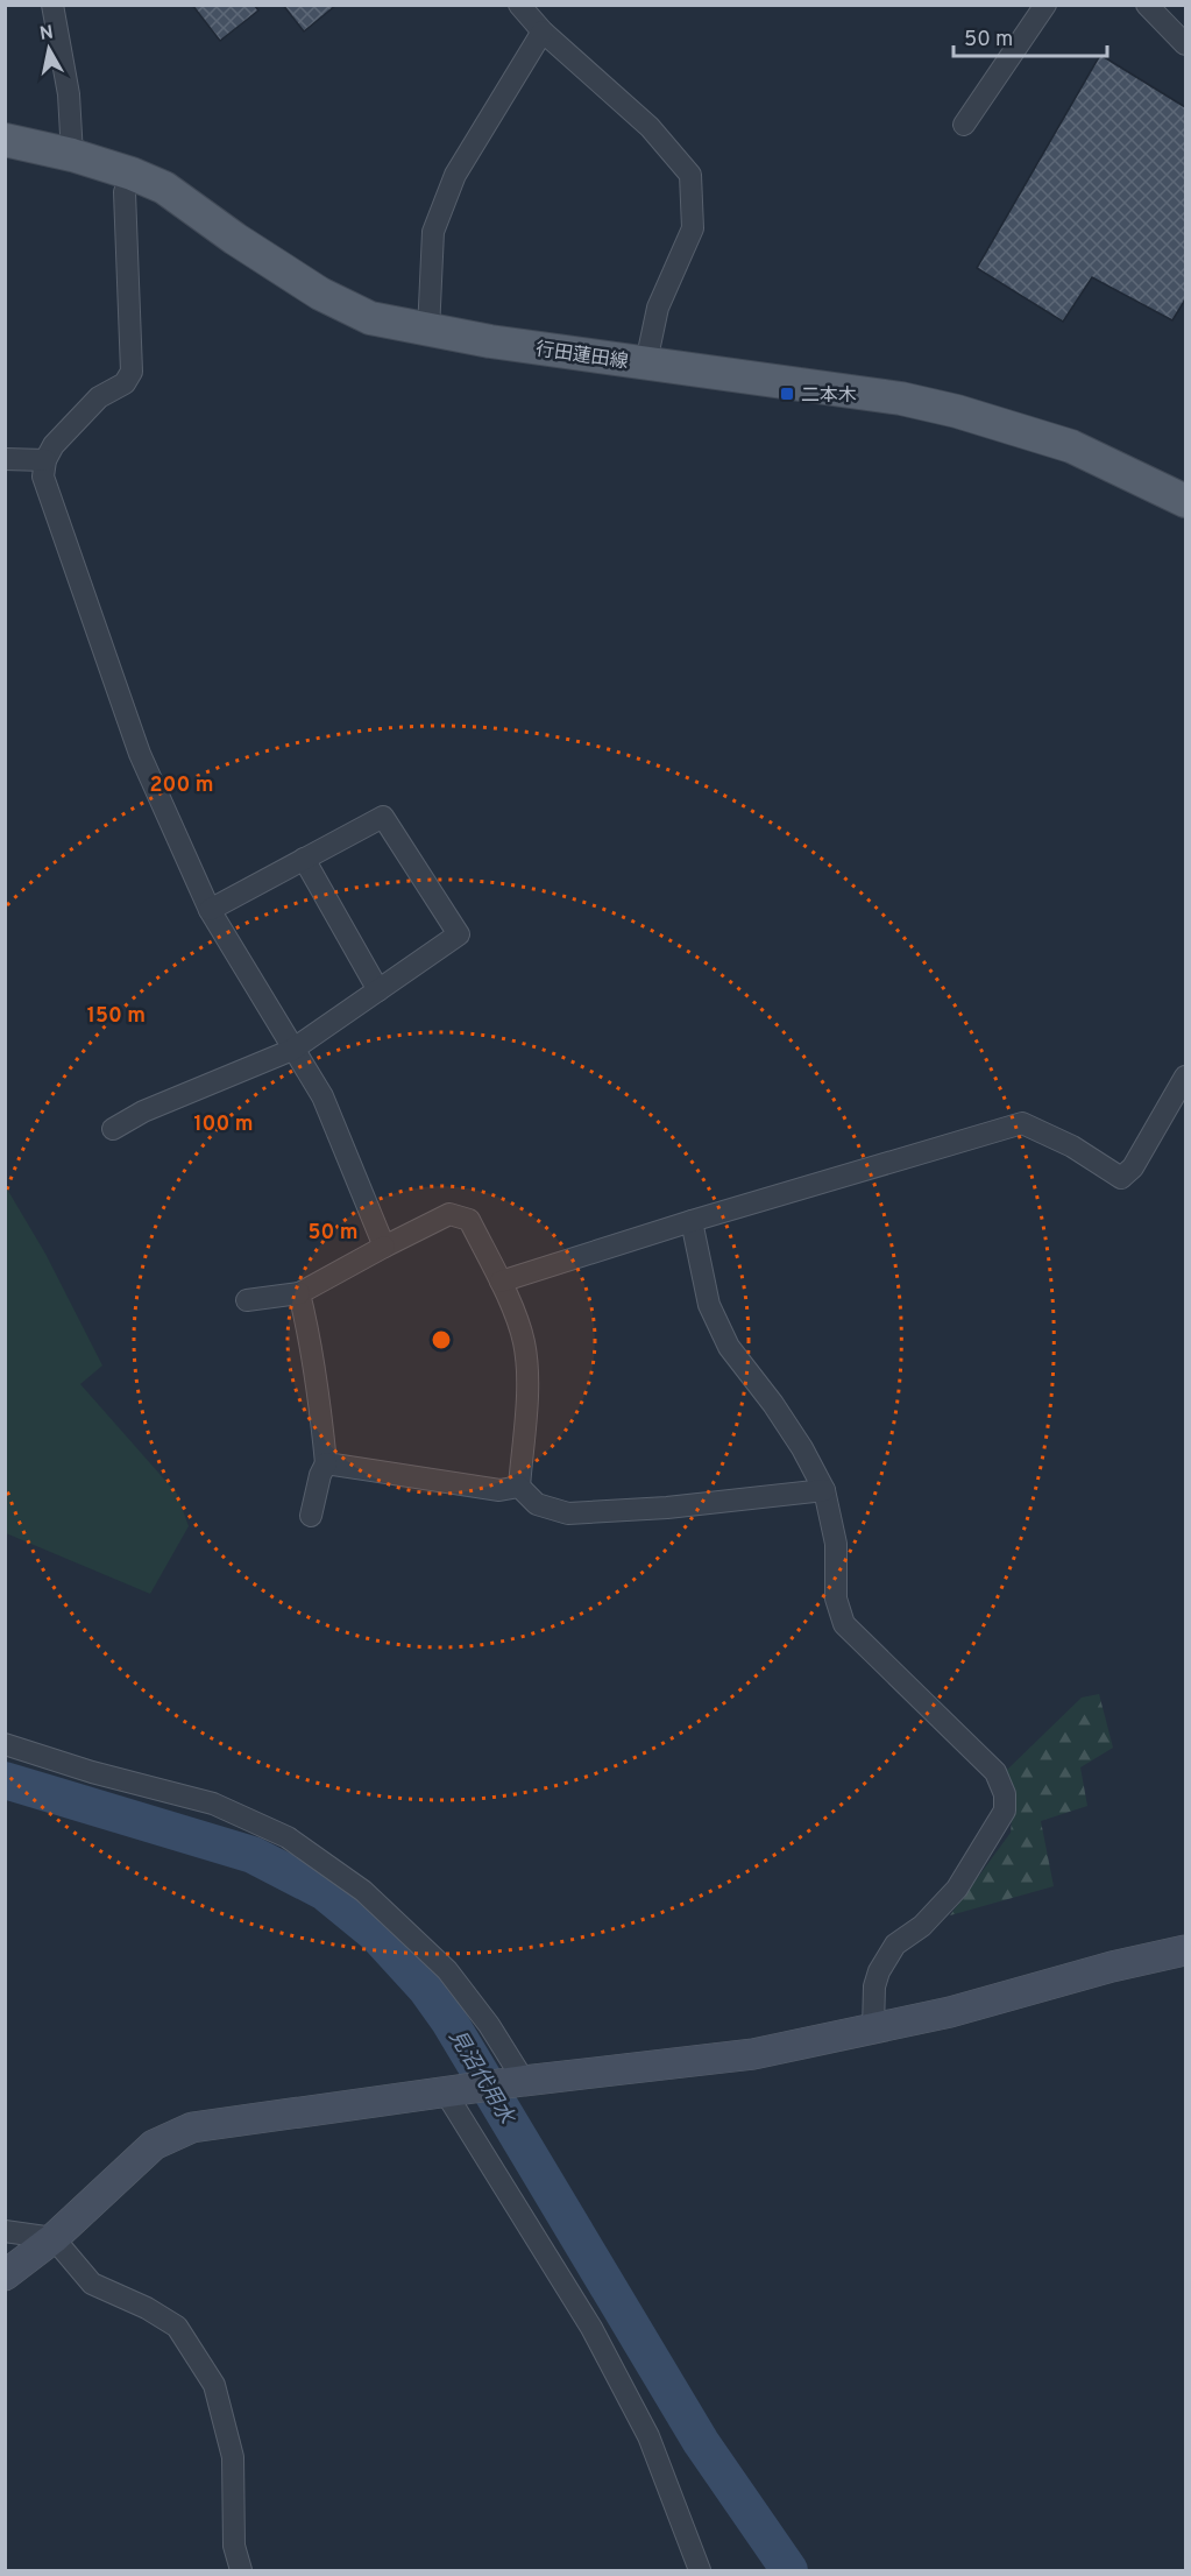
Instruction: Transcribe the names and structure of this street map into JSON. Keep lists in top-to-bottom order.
{
  "streets": {
    "main road": ["行田蓮田線"]
  },
  "water": ["見沼代用水"],
  "places": {
    "transit": ["二本木"]
  },
  "scale_bar": "50 m",
  "north": "top",
  "rings": [
    "200 m",
    "150 m",
    "100 m",
    "50 m"
  ]
}
